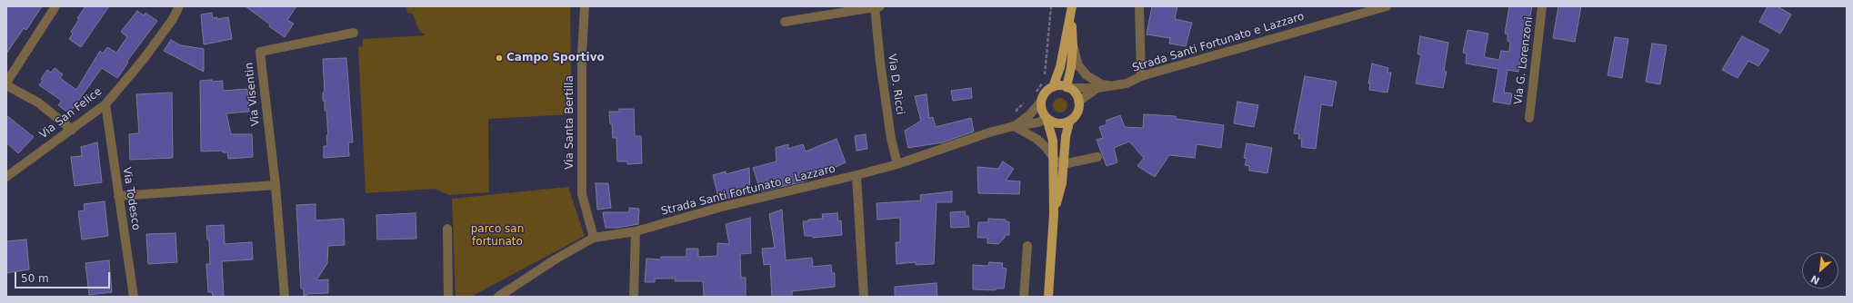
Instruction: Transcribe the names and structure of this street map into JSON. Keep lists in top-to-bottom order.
{
  "streets": {
    "main road": ["Strada Santi Fortunato e Lazzaro"],
    "street": [
      "Via G. Lorenzoni",
      "Via D. Ricci",
      "Via Visentin",
      "Via San Felice",
      "Via Santa Bertilla",
      "Via Todesco"
    ]
  },
  "crossings": [
    ["Strada Santi Fortunato e Lazzaro", "Via D. Ricci"],
    ["Strada Santi Fortunato e Lazzaro", "Via Santa Bertilla"],
    ["Via San Felice", "Via Todesco"]
  ],
  "parks": ["parco san fortunato"],
  "places": ["Campo Sportivo"],
  "scale_bar": "50 m",
  "north": "bottom left"
}
